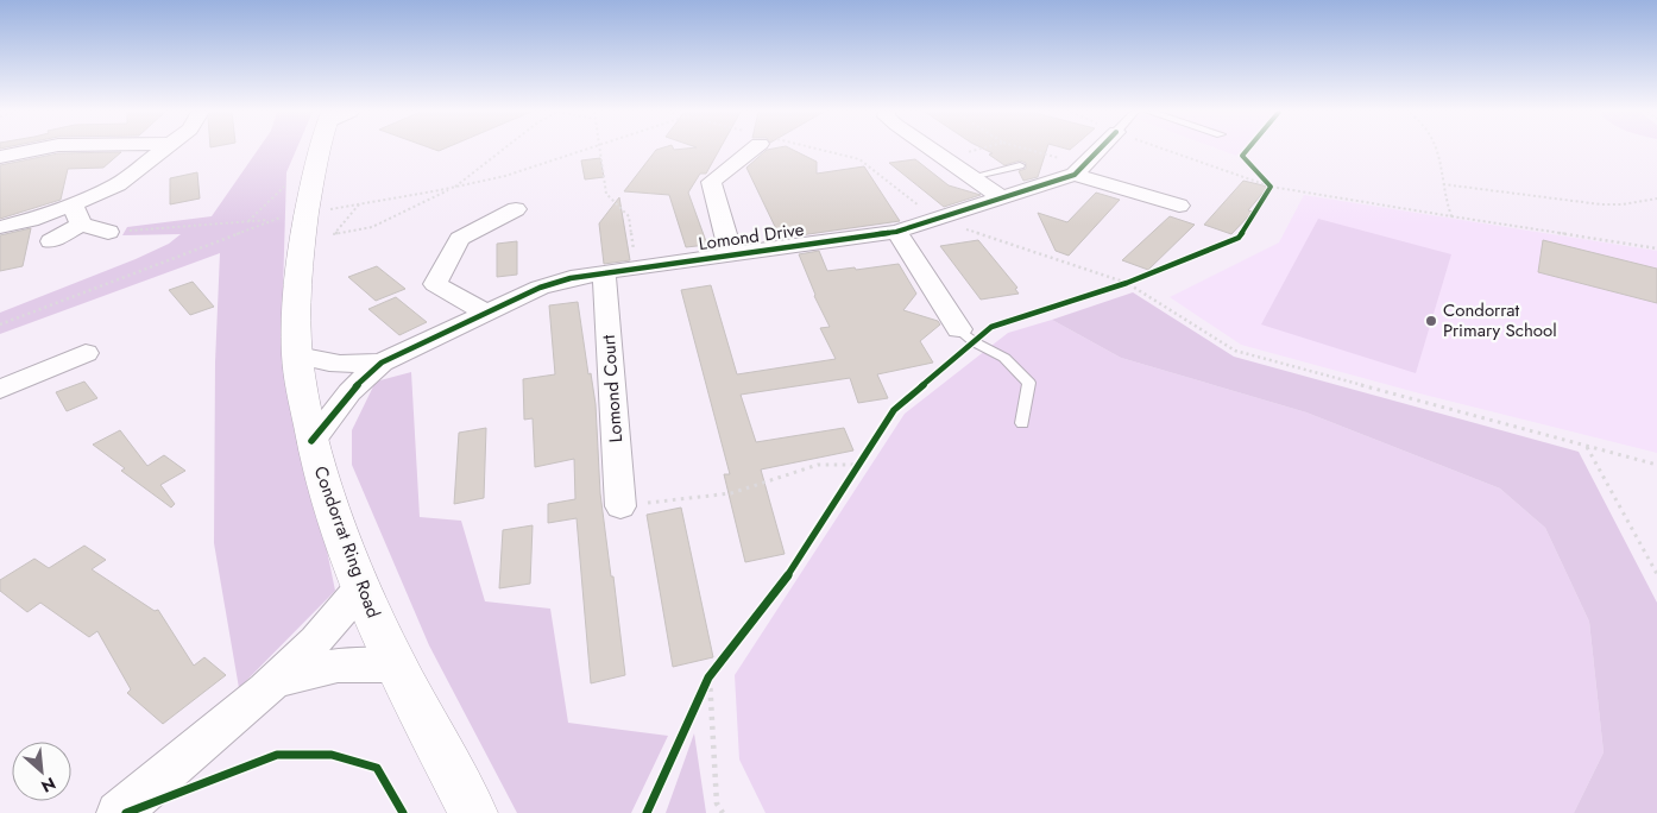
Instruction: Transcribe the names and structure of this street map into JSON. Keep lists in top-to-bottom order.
{
  "streets": {
    "street": ["Lomond Drive", "Lomond Court", "Condorrat Ring Road"]
  },
  "crossings": [
    ["Lomond Drive", "Lomond Court"]
  ],
  "places": ["Condorrat Primary School"],
  "north": "bottom right"
}
